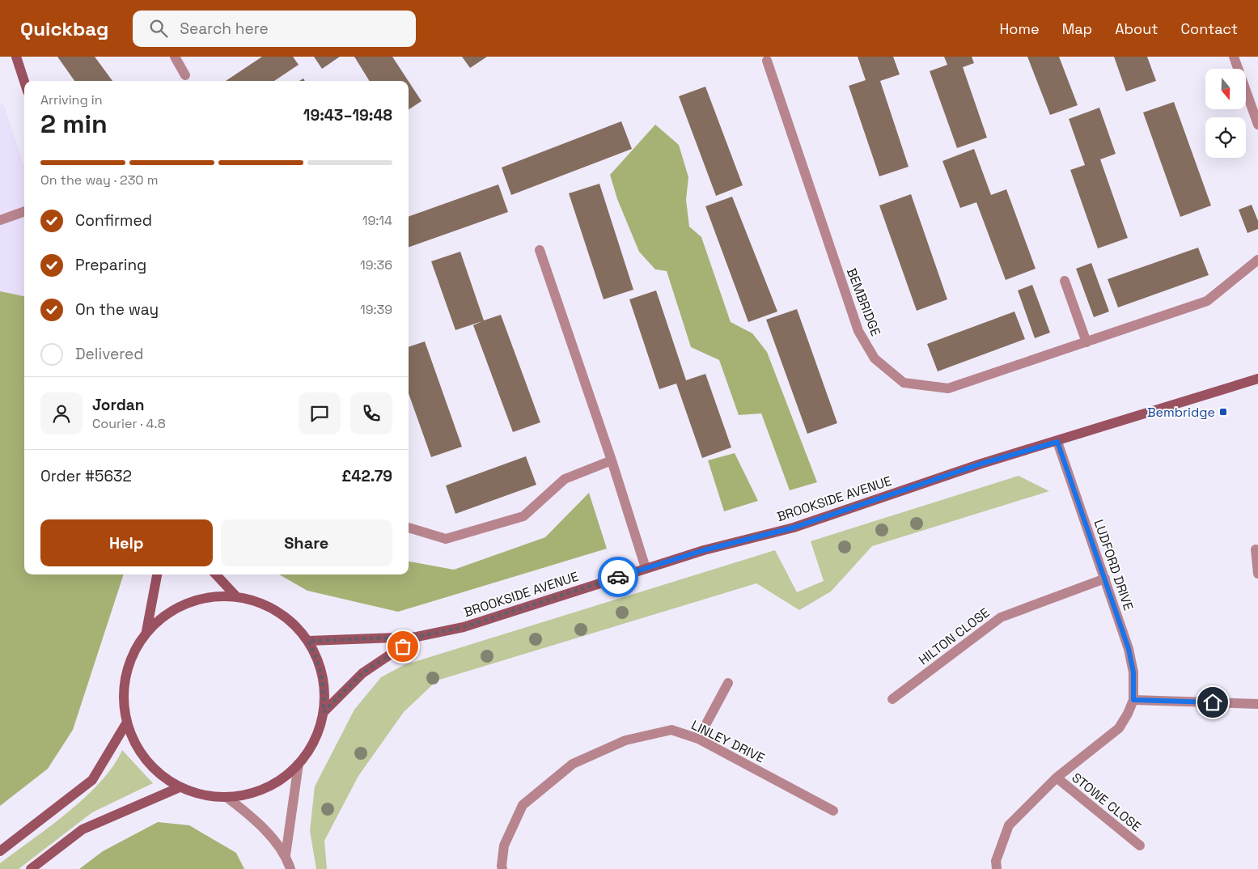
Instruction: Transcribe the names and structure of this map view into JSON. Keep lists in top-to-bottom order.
{
  "streets": {
    "street": [
      "BEMBRIDGE",
      "BROOKSIDE AVENUE",
      "LUDFORD DRIVE",
      "HILTON CLOSE",
      "LINLEY DRIVE",
      "STOWE CLOSE"
    ]
  },
  "crossings": [
    ["BROOKSIDE AVENUE", "LUDFORD DRIVE"],
    ["LUDFORD DRIVE", "HILTON CLOSE"],
    ["LUDFORD DRIVE", "STOWE CLOSE"]
  ],
  "places": {
    "transit": ["Bembridge"]
  },
  "north": "bottom",
  "page": {
    "header": "Quickbag",
    "search": "Search here",
    "nav": [
      "Home",
      "Map",
      "About",
      "Contact"
    ],
    "heading": ["2 min", "Arriving in", "19:43–19:48"],
    "panel": [
      "Jordan",
      "Courier · 4.8",
      "Order #5632",
      "£42.79"
    ],
    "bar": "On the way · 230 m",
    "list": [
      ["Confirmed", "19:14"],
      ["Preparing", "19:36"],
      ["On the way", "19:39"],
      "Delivered"
    ],
    "buttons": ["Help", "Share"]
  }
}
